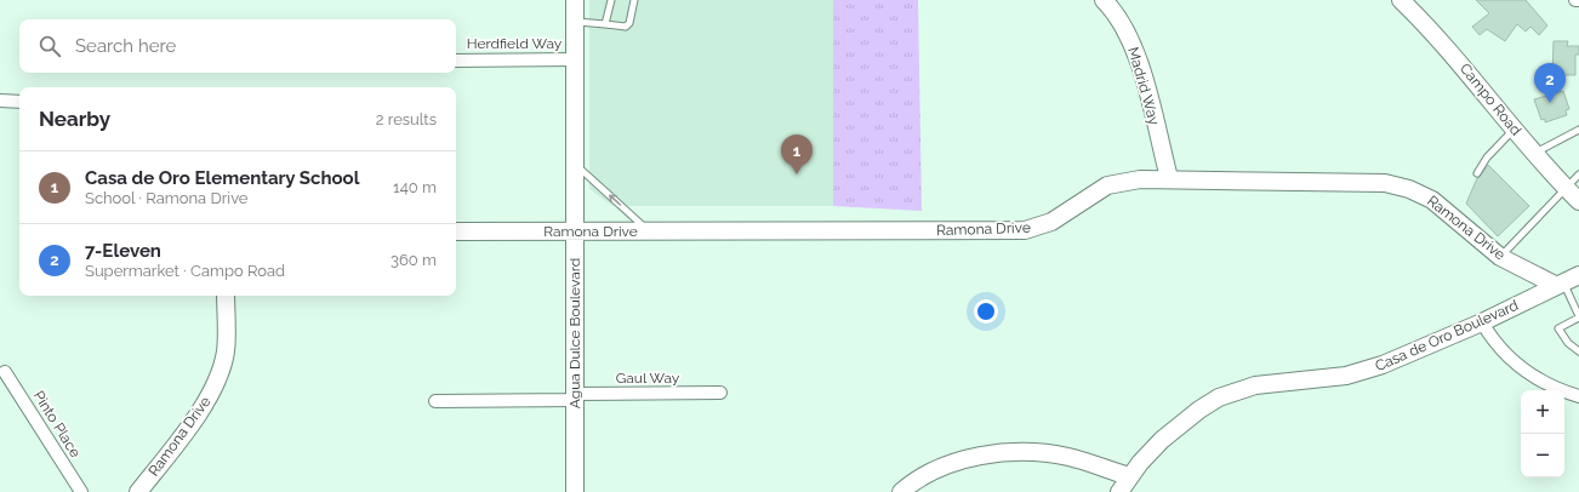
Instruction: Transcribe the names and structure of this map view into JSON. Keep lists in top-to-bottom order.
{
  "streets": {
    "street": [
      "Herdfield Way",
      "Madrid Way",
      "Campo Road",
      "Ramona Drive",
      "Agua Dulce Boulevard",
      "Casa de Oro Boulevard",
      "Gaul Way",
      "Pinto Place"
    ]
  },
  "crossings": [
    ["Herdfield Way", "Agua Dulce Boulevard"],
    ["Madrid Way", "Ramona Drive"],
    ["Ramona Drive", "Agua Dulce Boulevard"],
    ["Ramona Drive", "Casa de Oro Boulevard"],
    ["Agua Dulce Boulevard", "Gaul Way"]
  ],
  "page": {
    "search": "Search here",
    "pins": ["2", "1"],
    "heading": ["Nearby", "2 results"],
    "list": [
      {
        "mark": "1",
        "name": "Casa de Oro Elementary School",
        "note": "School · Ramona Drive",
        "value": "140 m"
      },
      {
        "mark": "2",
        "name": "7-Eleven",
        "note": "Supermarket · Campo Road",
        "value": "360 m"
      }
    ],
    "map_buttons": ["+", "−"]
  }
}
